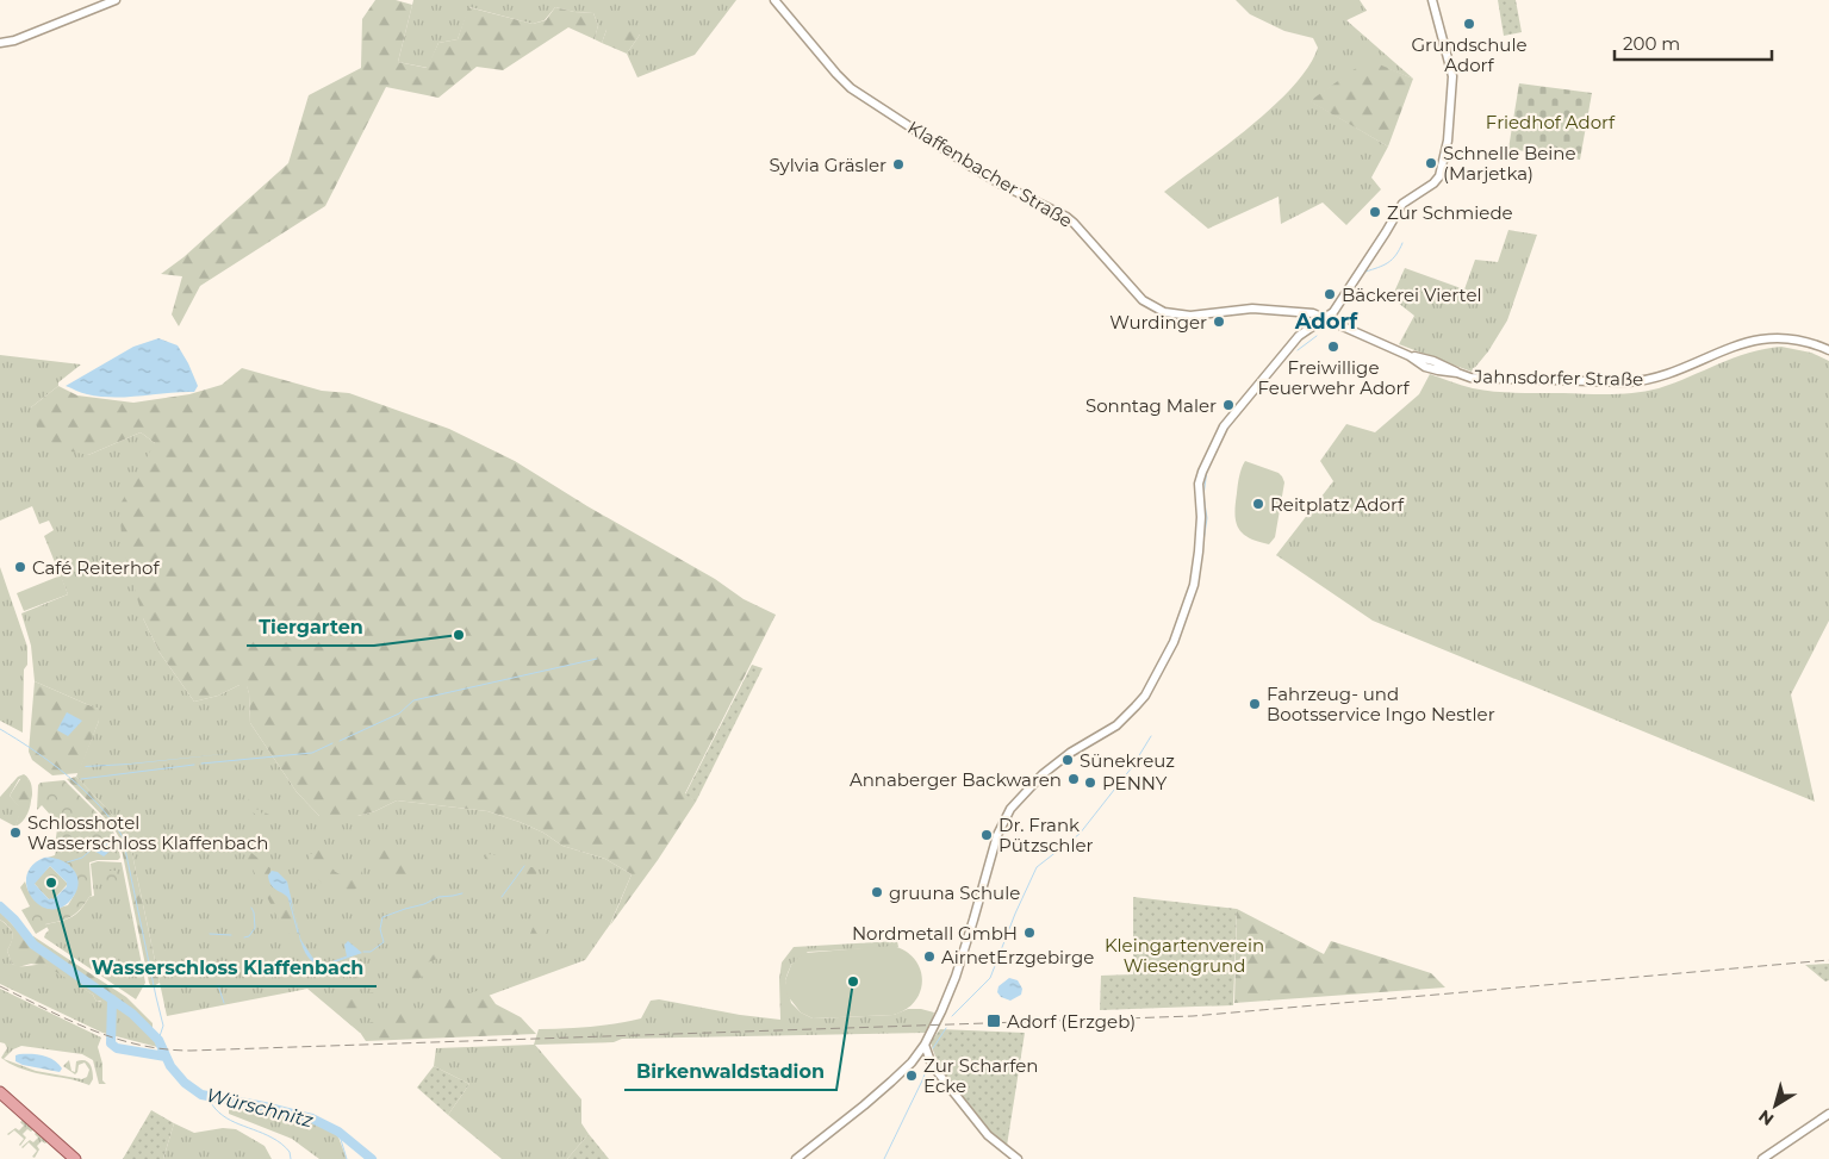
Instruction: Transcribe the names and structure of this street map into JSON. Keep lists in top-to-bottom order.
{
  "streets": {
    "street": ["Klaffenbacher Straße", "Jahnsdorfer Straße"]
  },
  "crossings": [
    ["Klaffenbacher Straße", "Jahnsdorfer Straße"]
  ],
  "districts": ["Adorf"],
  "water": ["Würschnitz"],
  "parks": ["Friedhof Adorf", "Kleingartenverein Wiesengrund"],
  "places": {
    "other": [
      "Grundschule Adorf",
      "Schnelle Beine (Marjetka)",
      "Sylvia Gräsler",
      "Zur Schmiede",
      "Bäckerei Viertel",
      "Wurdinger",
      "Freiwillige Feuerwehr Adorf",
      "Sonntag Maler",
      "Reitplatz Adorf",
      "Café Reiterhof",
      "Tiergarten",
      "Fahrzeug- und Bootsservice Ingo Nestler",
      "Sünekreuz",
      "Annaberger Backwaren",
      "PENNY",
      "Schlosshotel Wasserschloss Klaffenbach",
      "Dr. Frank Pützschler",
      "Wasserschloss Klaffenbach",
      "gruuna Schule",
      "Nordmetall GmbH",
      "AirnetErzgebirge",
      "Birkenwaldstadion",
      "Zur Scharfen Ecke"
    ],
    "transit": ["Adorf (Erzgeb)"]
  },
  "scale_bar": "200 m",
  "north": "bottom left"
}
